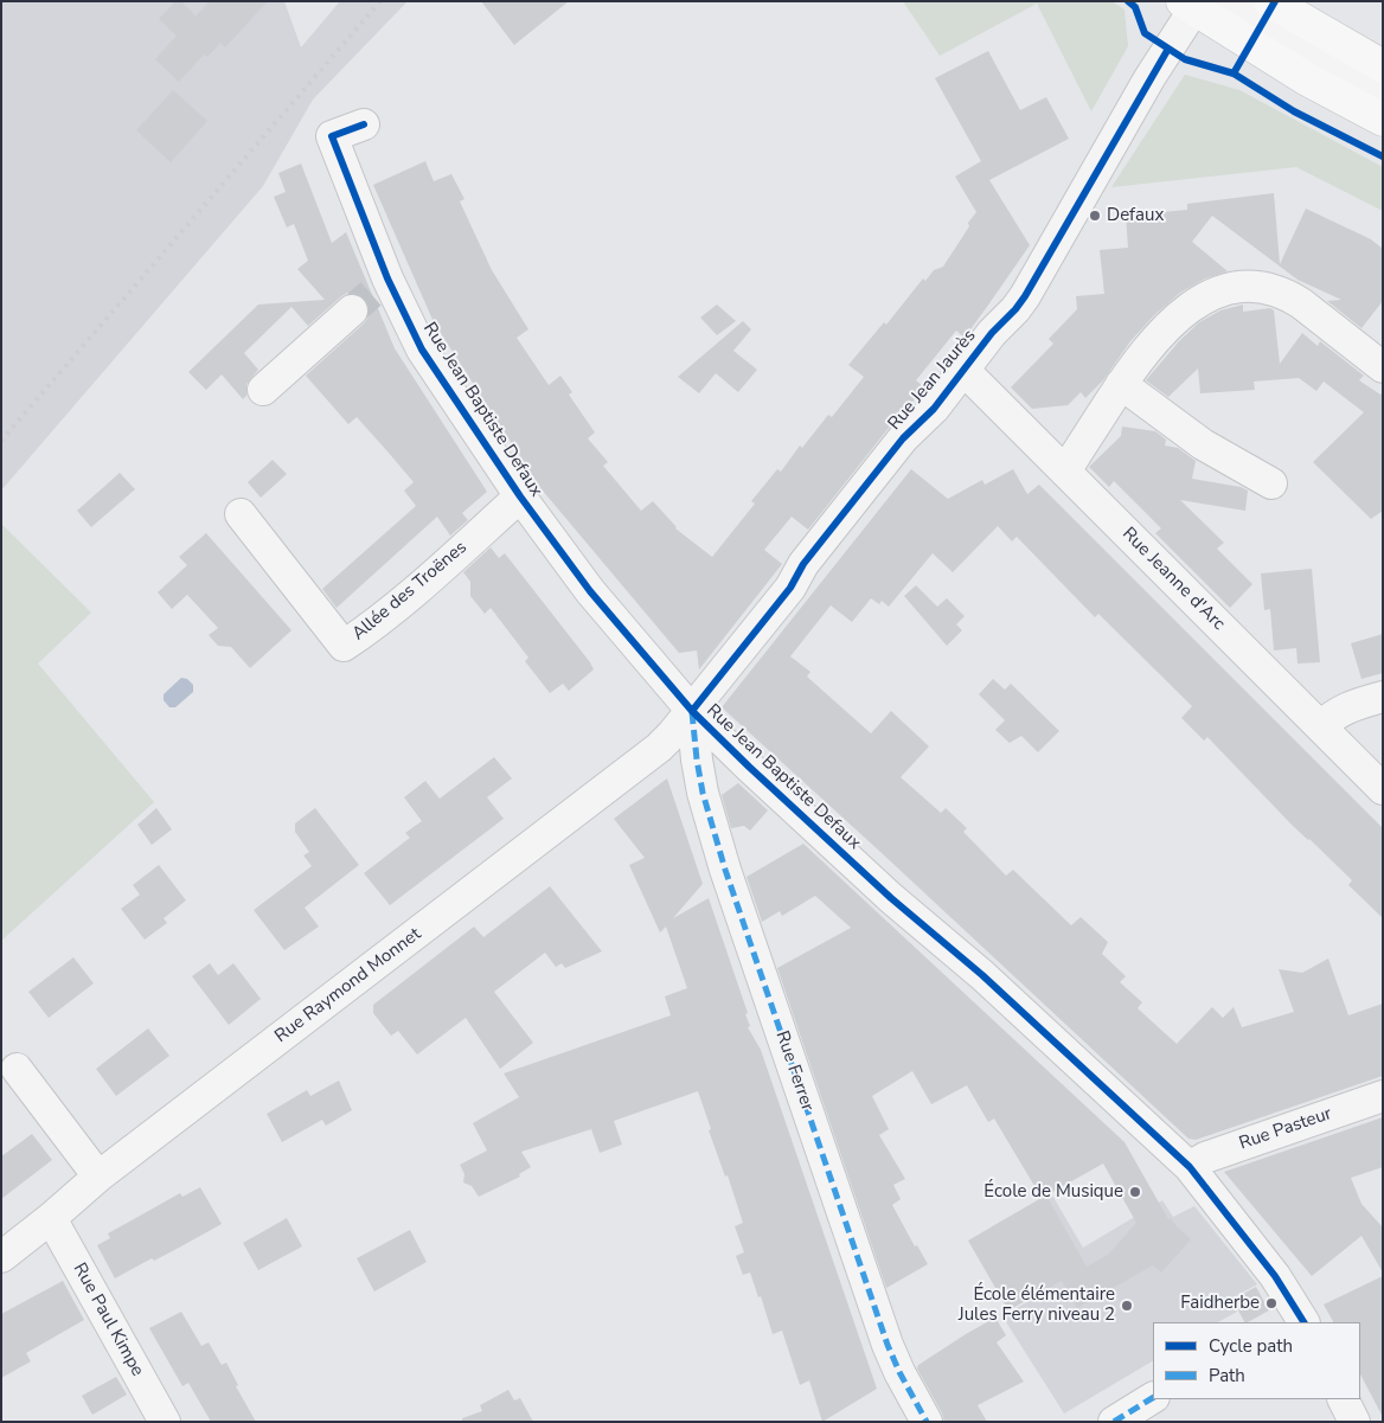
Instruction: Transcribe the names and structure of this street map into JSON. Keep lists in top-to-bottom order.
{
  "streets": {
    "street": [
      "Rue Jean Jaurès",
      "Rue Jean Baptiste Defaux",
      "Rue Jeanne d'Arc",
      "Allée des Troënes",
      "Rue Raymond Monnet",
      "Rue Ferrer",
      "Rue Pasteur",
      "Rue Paul Kimpe"
    ]
  },
  "crossings": [
    ["Rue Jean Jaurès", "Rue Jean Baptiste Defaux"],
    ["Rue Jean Jaurès", "Rue Jeanne d'Arc"],
    ["Rue Jean Jaurès", "Rue Raymond Monnet"],
    ["Rue Jean Jaurès", "Rue Ferrer"],
    ["Rue Jean Baptiste Defaux", "Allée des Troënes"],
    ["Rue Jean Baptiste Defaux", "Rue Raymond Monnet"],
    ["Rue Jean Baptiste Defaux", "Rue Ferrer"],
    ["Rue Jean Baptiste Defaux", "Rue Pasteur"],
    ["Rue Raymond Monnet", "Rue Ferrer"],
    ["Rue Raymond Monnet", "Rue Paul Kimpe"]
  ],
  "places": [
    "Defaux",
    "École de Musique",
    "Faidherbe",
    "École élémentaire Jules Ferry niveau 2"
  ],
  "legend": ["Cycle path", "Path"]
}
